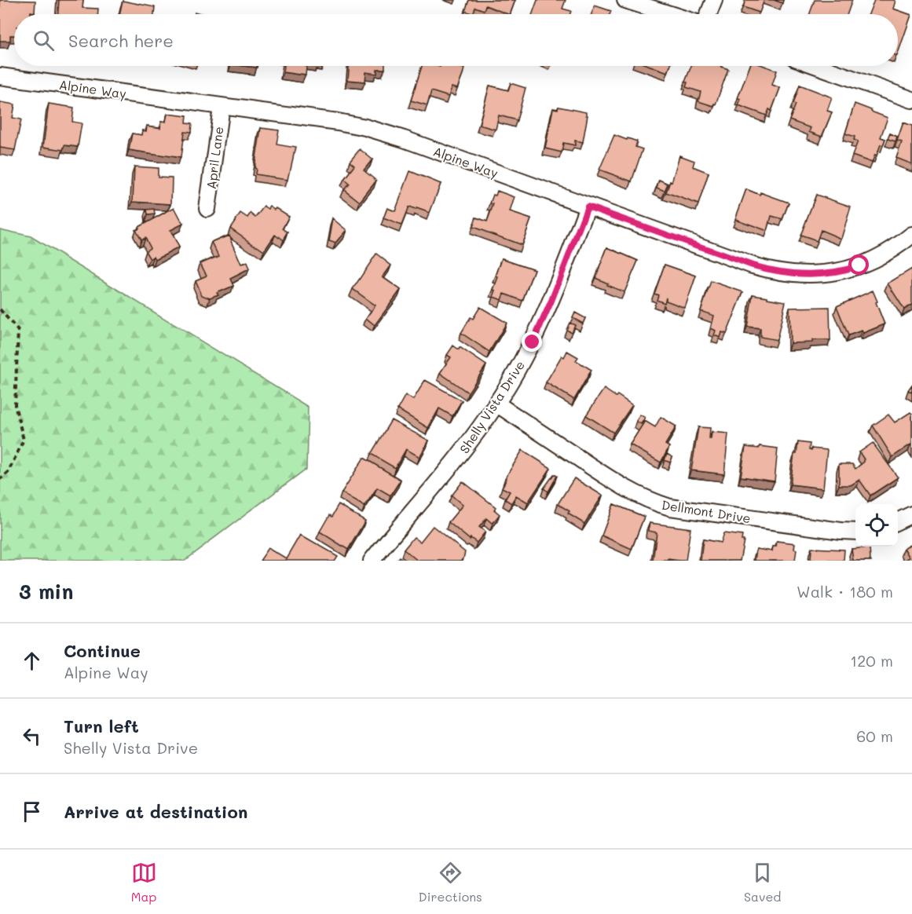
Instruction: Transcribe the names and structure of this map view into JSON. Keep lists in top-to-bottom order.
{
  "streets": {
    "street": [
      "Alpine Way",
      "April Lane",
      "Shelly Vista Drive",
      "Dellmont Drive"
    ]
  },
  "crossings": [
    ["Alpine Way", "April Lane"],
    ["Alpine Way", "Shelly Vista Drive"],
    ["Shelly Vista Drive", "Dellmont Drive"]
  ],
  "page": {
    "search": "Search here",
    "heading": ["3 min", "Walk · 180 m"],
    "list": [
      ["Continue", "Alpine Way", "120 m"],
      ["Turn left", "Shelly Vista Drive", "60 m"],
      "Arrive at destination"
    ],
    "nav": ["Map", "Directions", "Saved"]
  }
}
